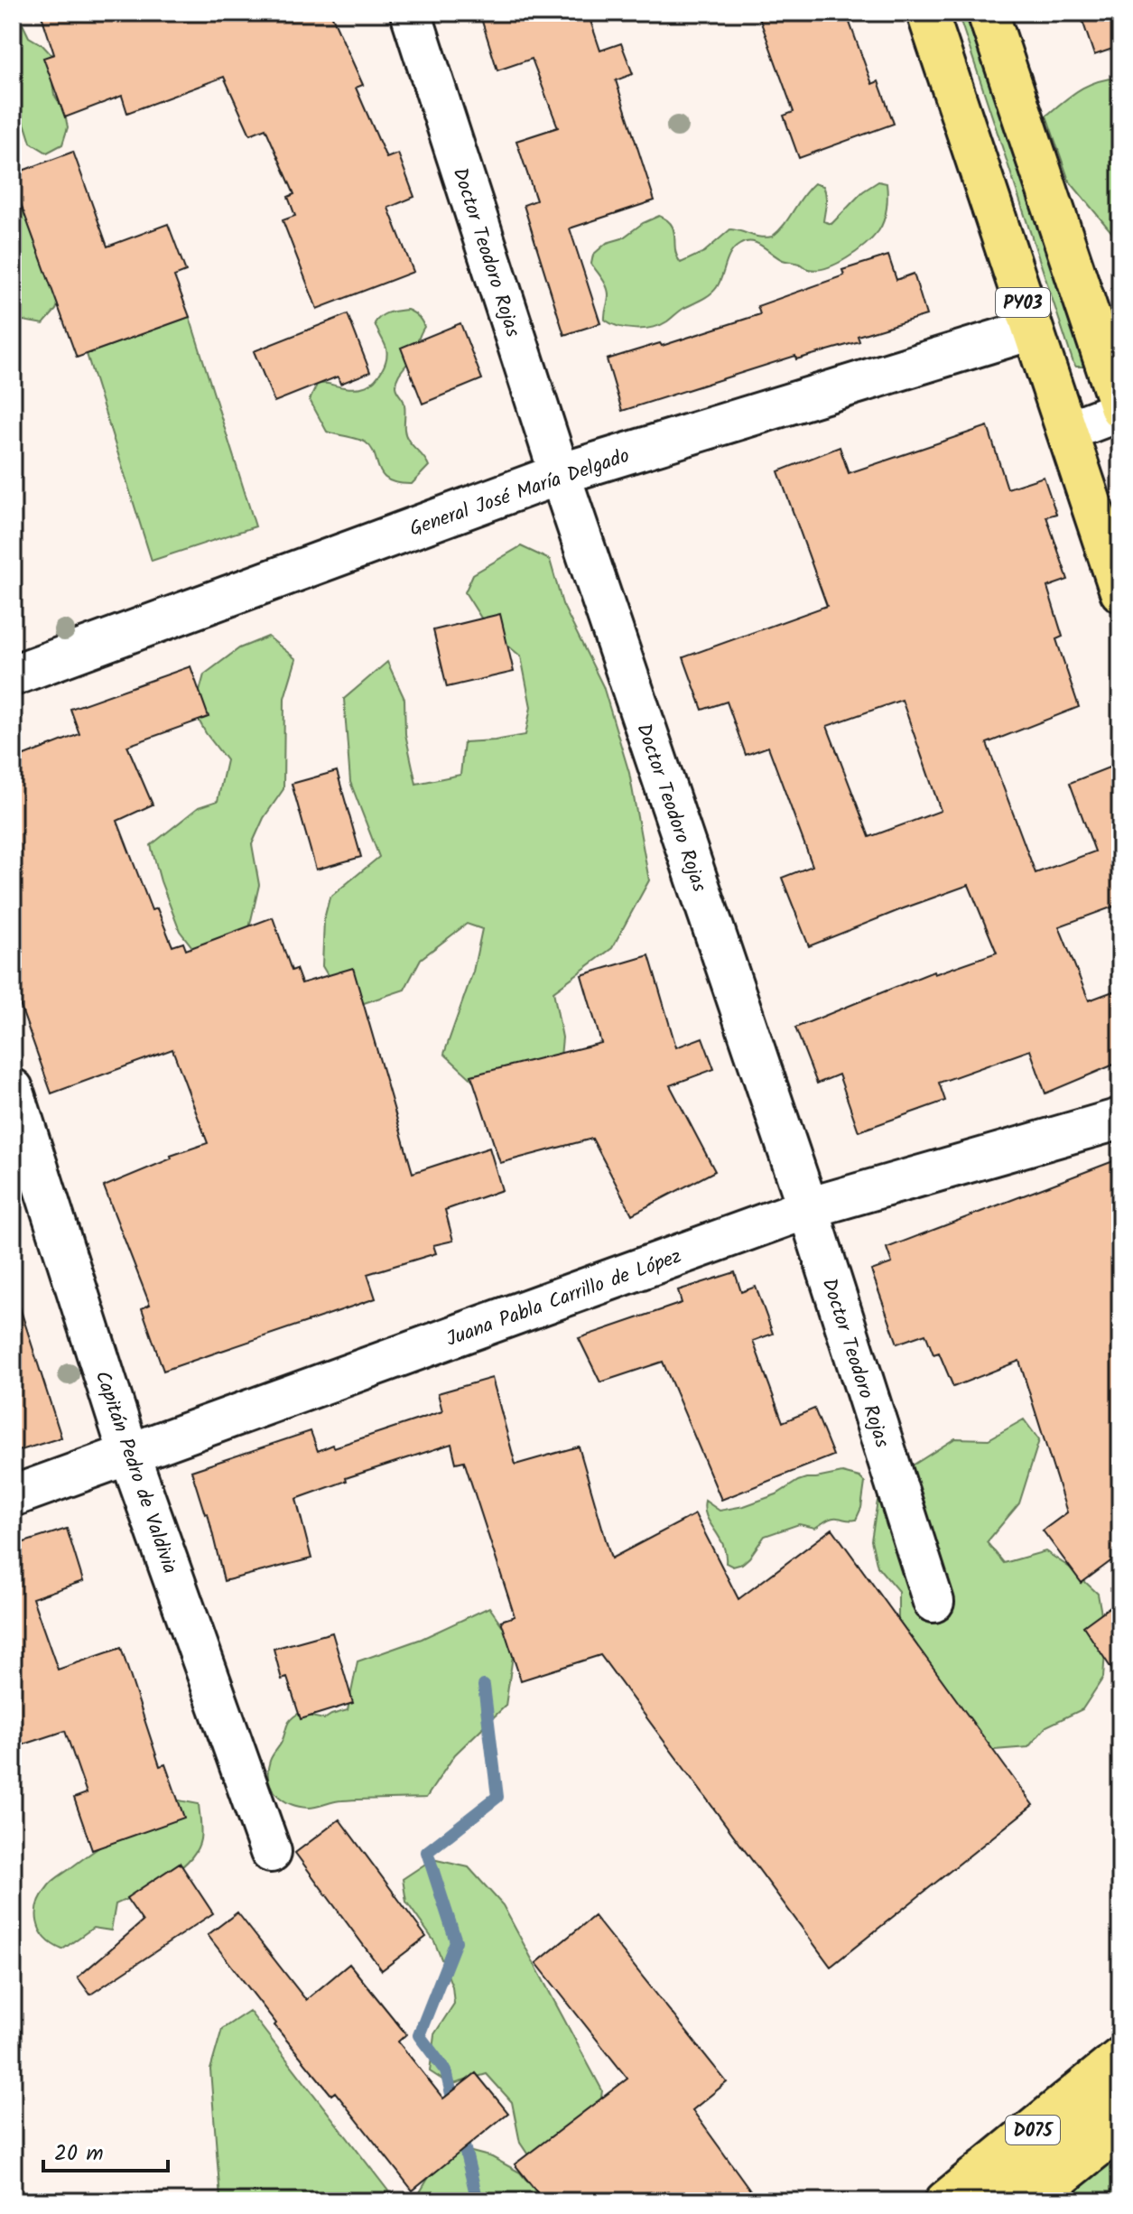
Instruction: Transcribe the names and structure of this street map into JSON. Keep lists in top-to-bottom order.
{
  "streets": {
    "highway": ["PY03", "D075"],
    "street": [
      "Doctor Teodoro Rojas",
      "General José María Delgado",
      "Juana Pabla Carrillo de López",
      "Capitán Pedro de Valdivia"
    ]
  },
  "crossings": [
    ["Doctor Teodoro Rojas", "General José María Delgado"],
    ["Doctor Teodoro Rojas", "Juana Pabla Carrillo de López"],
    ["PY03", "General José María Delgado"],
    ["Juana Pabla Carrillo de López", "Capitán Pedro de Valdivia"]
  ],
  "scale_bar": "20 m"
}
